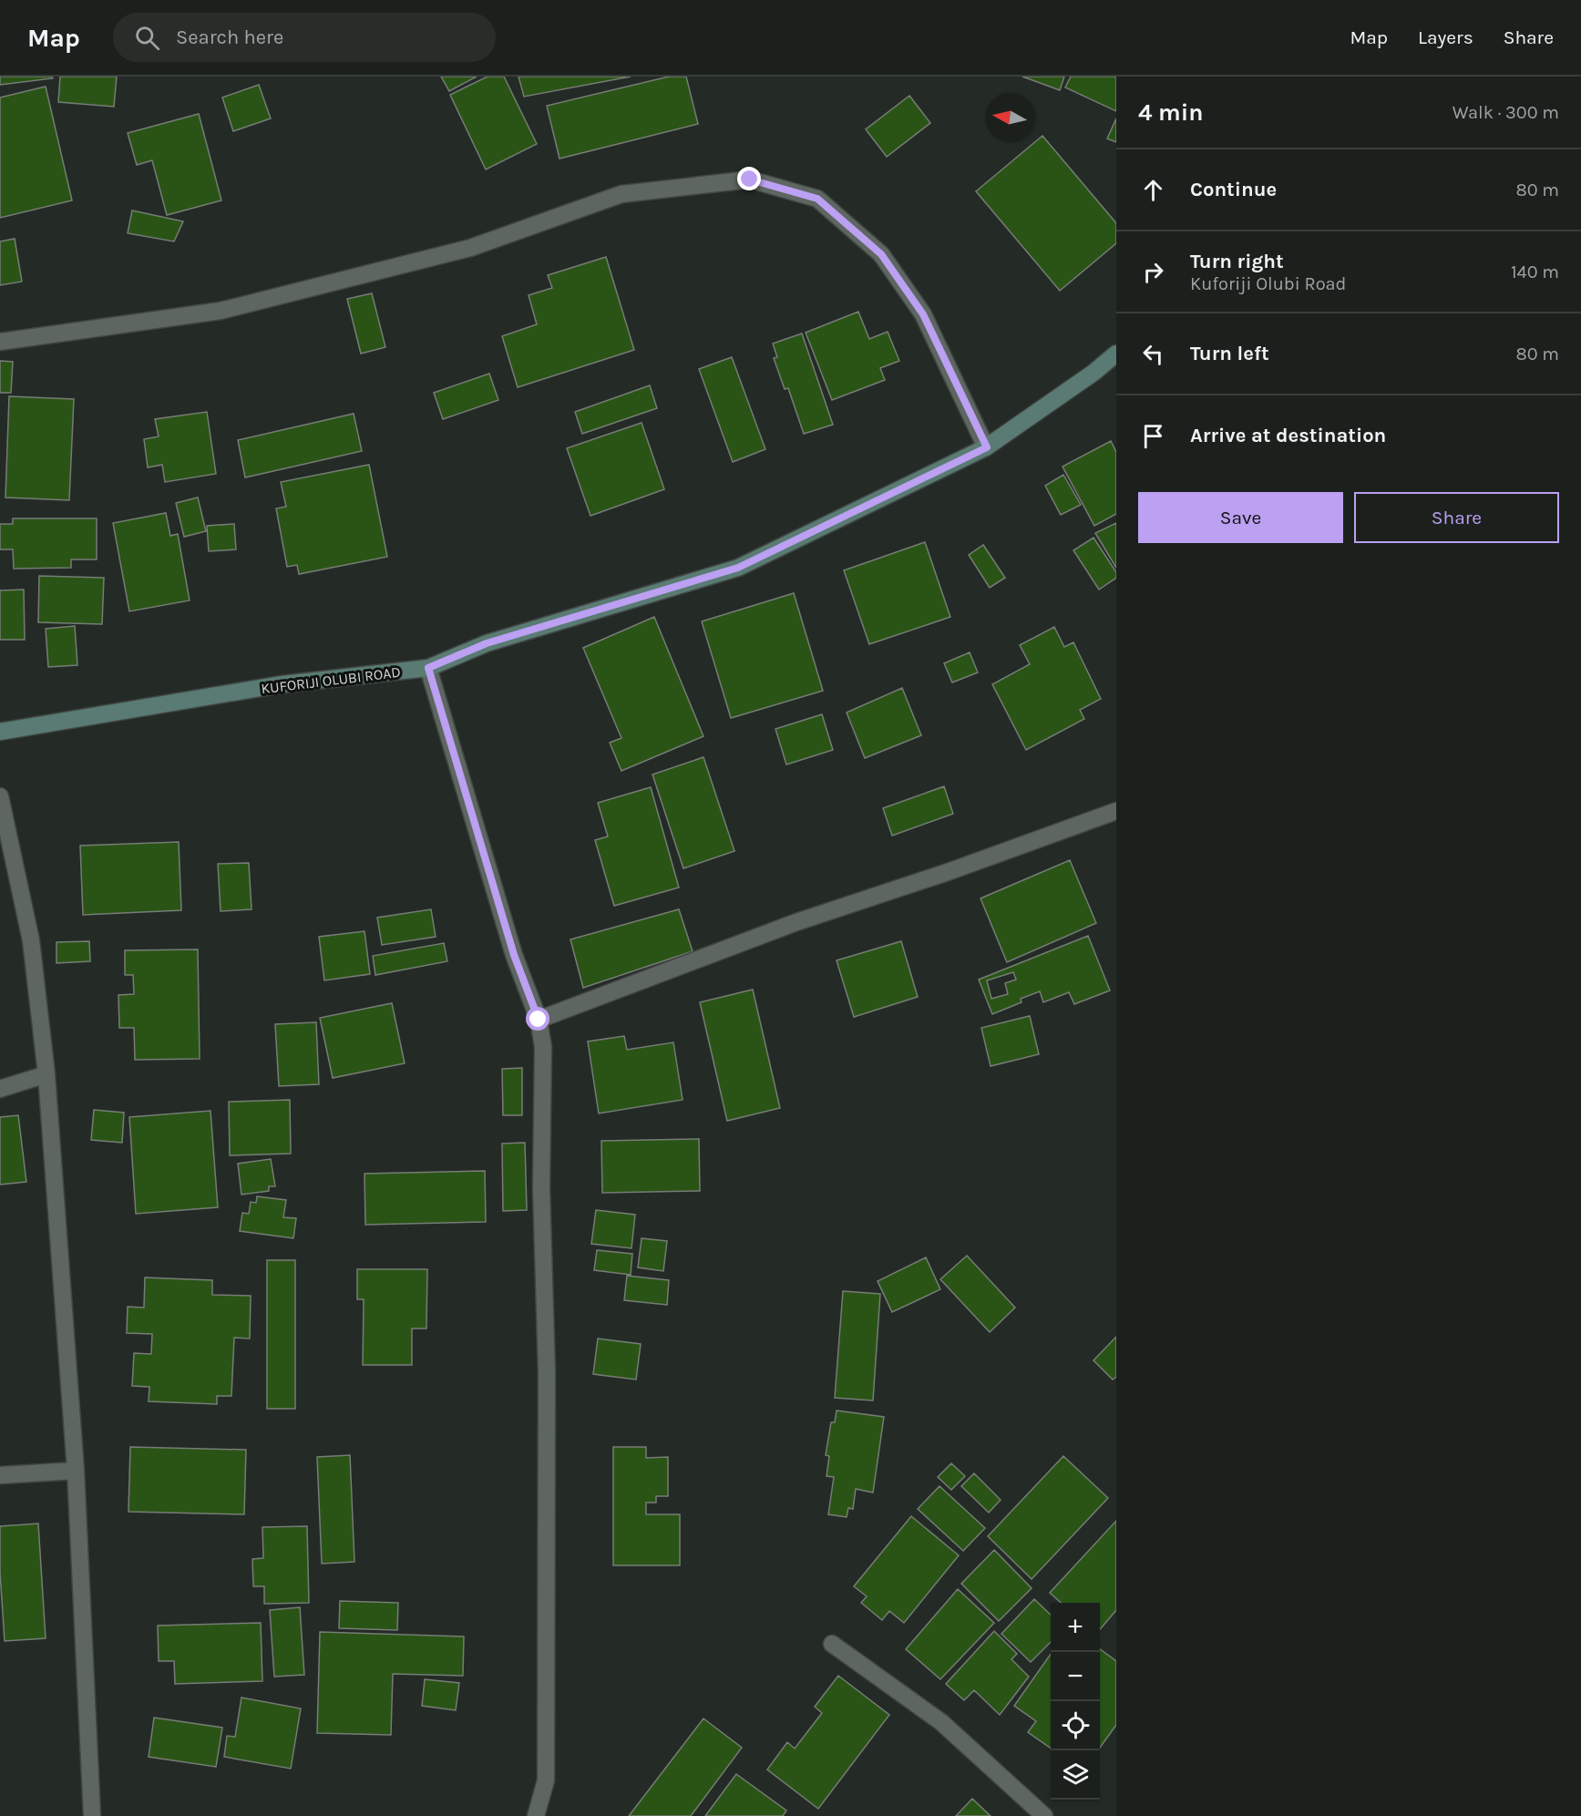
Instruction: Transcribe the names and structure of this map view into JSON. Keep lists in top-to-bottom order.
{
  "streets": {
    "street": ["KUFORIJI OLUBI ROAD"]
  },
  "north": "left",
  "page": {
    "header": "Map",
    "search": "Search here",
    "nav": ["Map", "Layers", "Share"],
    "heading": ["4 min", "Walk · 300 m"],
    "list": [
      ["Continue", "80 m"],
      ["Turn right", "Kuforiji Olubi Road", "140 m"],
      ["Turn left", "80 m"],
      "Arrive at destination"
    ],
    "buttons": ["Save", "Share"],
    "map_buttons": ["+", "−"]
  }
}
